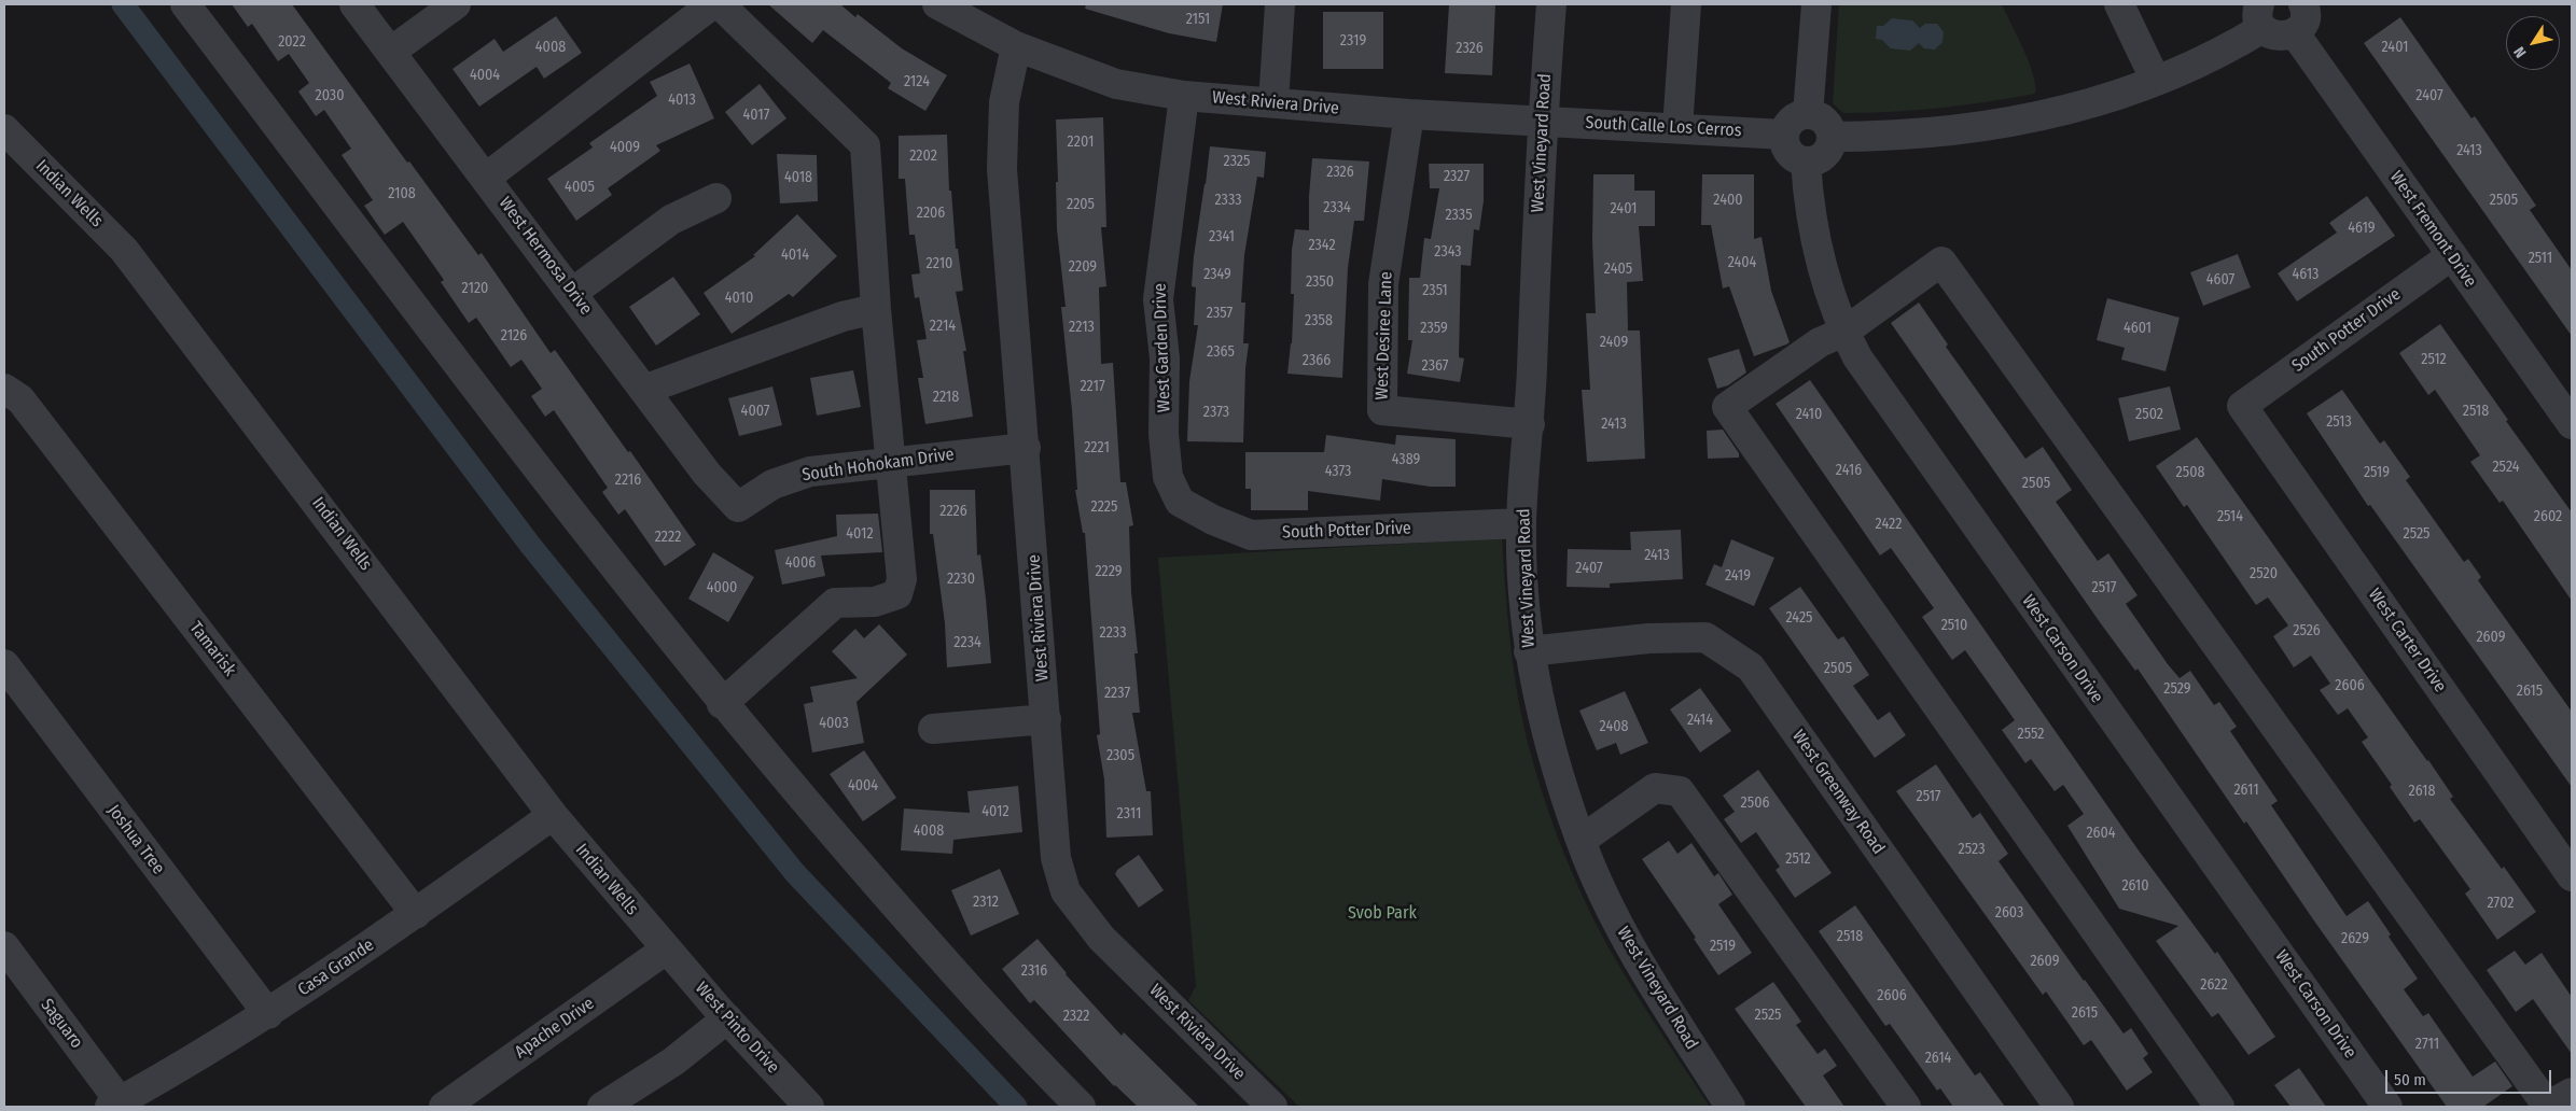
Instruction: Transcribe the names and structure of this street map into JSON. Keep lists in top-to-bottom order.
{
  "streets": {
    "street": [
      "West Riviera Drive",
      "South Calle Los Cerros",
      "West Vineyard Road",
      "Indian Wells",
      "West Fremont Drive",
      "West Hermosa Drive",
      "South Potter Drive",
      "West Desiree Lane",
      "West Garden Drive",
      "South Hohokam Drive",
      "West Carter Drive",
      "Tamarisk",
      "West Carson Drive",
      "West Greenway Road",
      "Joshua Tree",
      "Casa Grande",
      "Saguaro",
      "Apache Drive",
      "West Pinto Drive"
    ]
  },
  "crossings": [
    ["West Riviera Drive", "South Calle Los Cerros"],
    ["West Riviera Drive", "West Vineyard Road"],
    ["West Riviera Drive", "West Desiree Lane"],
    ["West Riviera Drive", "West Garden Drive"],
    ["West Riviera Drive", "South Hohokam Drive"],
    ["South Calle Los Cerros", "West Vineyard Road"],
    ["South Calle Los Cerros", "West Carson Drive"],
    ["West Vineyard Road", "South Potter Drive"],
    ["West Vineyard Road", "West Desiree Lane"],
    ["West Vineyard Road", "West Greenway Road"],
    ["Indian Wells", "Casa Grande"],
    ["Indian Wells", "Apache Drive"],
    ["Indian Wells", "West Pinto Drive"],
    ["West Fremont Drive", "South Potter Drive"],
    ["West Hermosa Drive", "South Hohokam Drive"],
    ["South Potter Drive", "West Garden Drive"],
    ["South Potter Drive", "West Carter Drive"],
    ["Tamarisk", "Casa Grande"],
    ["Joshua Tree", "Casa Grande"],
    ["Casa Grande", "Saguaro"],
    ["Apache Drive", "West Pinto Drive"]
  ],
  "parks": ["Svob Park"],
  "house_numbers": [
    "2151",
    "2319",
    "2022",
    "4008",
    "2401",
    "2326",
    "4004",
    "2124",
    "2030",
    "2407",
    "4013",
    "4017",
    "2201",
    "4009",
    "2413",
    "2202",
    "2325",
    "2326",
    "2327",
    "4018",
    "4005",
    "2108",
    "2333",
    "2400",
    "2505",
    "2205",
    "2334",
    "2401",
    "2206",
    "2335",
    "4619",
    "2341",
    "2342",
    "2343",
    "4014",
    "2511",
    "2404",
    "2210",
    "2209",
    "2405",
    "2349",
    "4613",
    "4607",
    "2350",
    "2120",
    "2351",
    "4010",
    "2357",
    "2358",
    "2214",
    "2213",
    "2359",
    "4601",
    "2126",
    "2409",
    "2365",
    "2512",
    "2366",
    "2367",
    "2217",
    "2218",
    "4007",
    "2518",
    "2373",
    "2410",
    "2502",
    "2513",
    "2413",
    "2221",
    "4389",
    "2524",
    "2416",
    "4373",
    "2508",
    "2519",
    "2216",
    "2505",
    "2225",
    "2226",
    "2514",
    "2602",
    "2422",
    "4012",
    "2525",
    "2222",
    "2413",
    "4006",
    "2407",
    "2229",
    "2520",
    "2419",
    "2230",
    "4000",
    "2517",
    "2425",
    "2510",
    "2526",
    "2233",
    "2609",
    "2234",
    "2505",
    "2606",
    "2529",
    "2615",
    "2237",
    "2414",
    "4003",
    "2408",
    "2552",
    "2305",
    "4004",
    "2611",
    "2618",
    "2517",
    "2506",
    "4012",
    "2311",
    "4008",
    "2604",
    "2523",
    "2512",
    "2610",
    "2312",
    "2702",
    "2603",
    "2518",
    "2629",
    "2519",
    "2609",
    "2316",
    "2622",
    "2606",
    "2615",
    "2525",
    "2322",
    "2711",
    "2614"
  ],
  "scale_bar": "50 m",
  "north": "bottom left"
}
